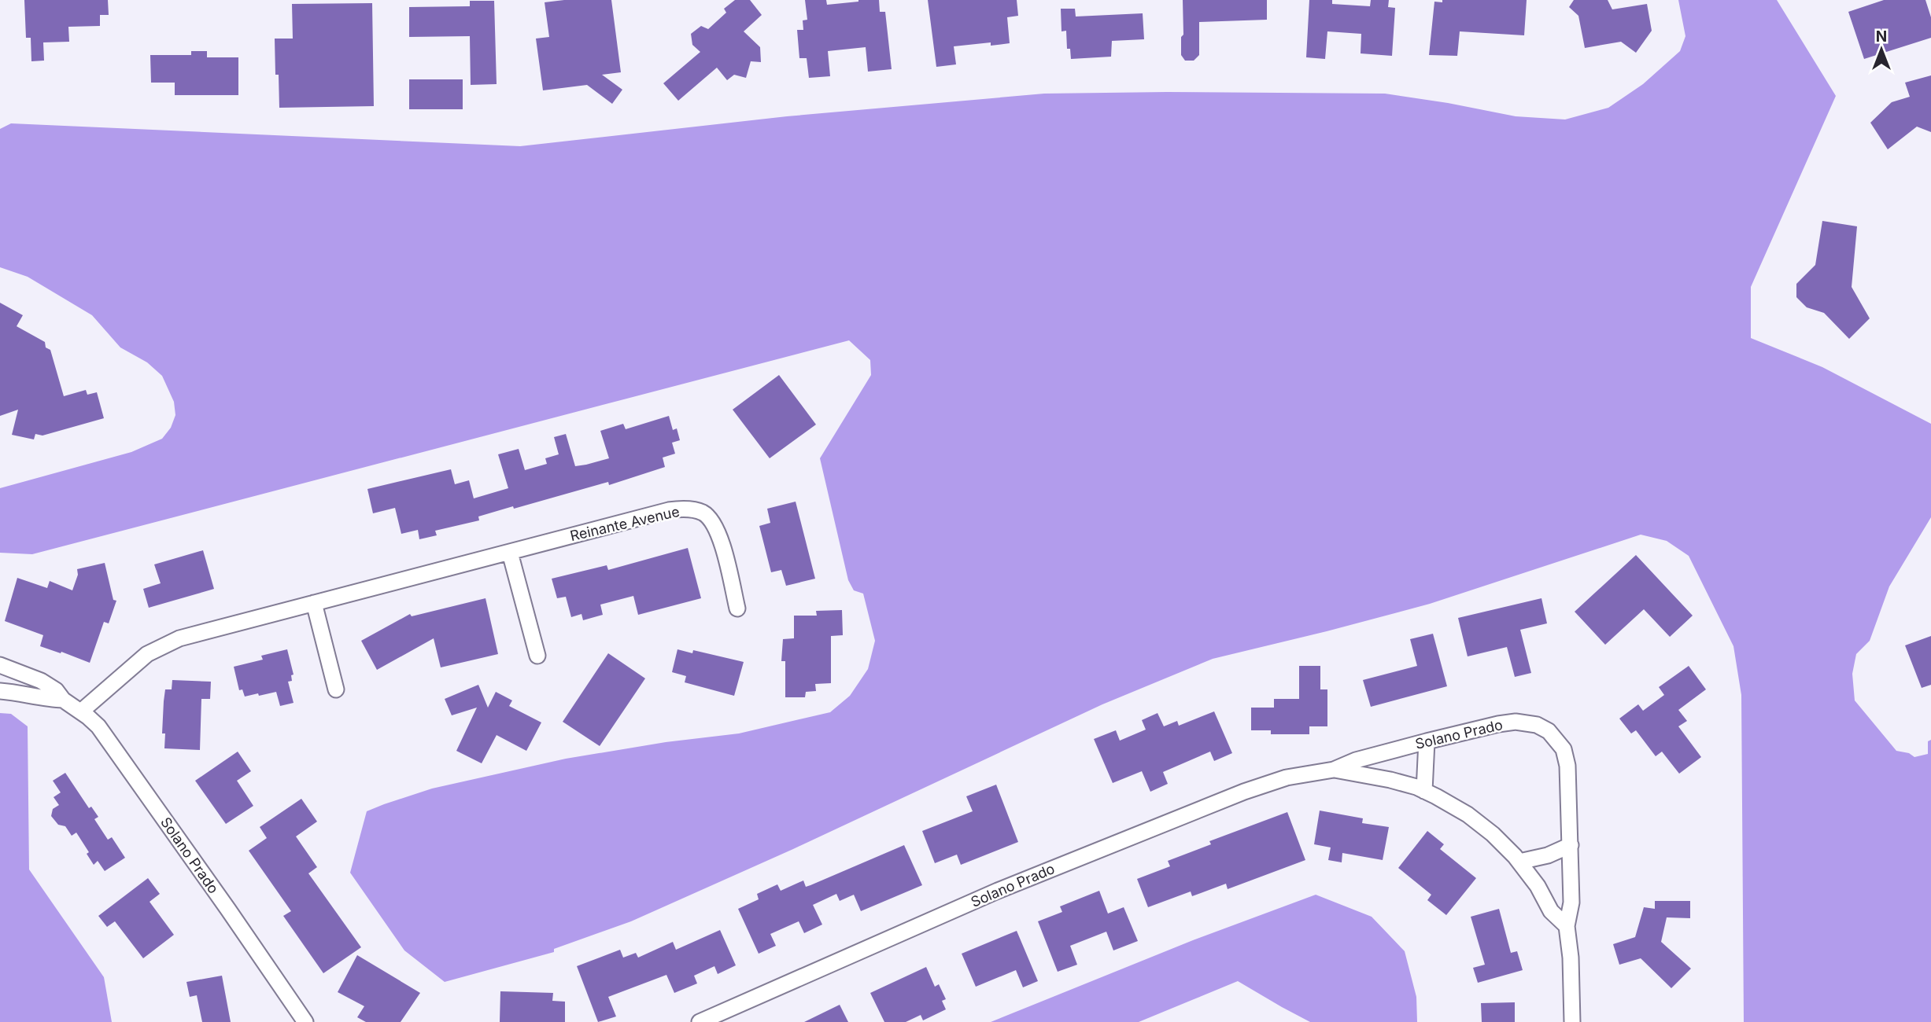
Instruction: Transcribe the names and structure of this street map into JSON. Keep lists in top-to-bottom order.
{
  "streets": {
    "street": ["Reinante Avenue", "Solano Prado"]
  },
  "crossings": [
    ["Reinante Avenue", "Solano Prado"]
  ],
  "north": "top"
}
